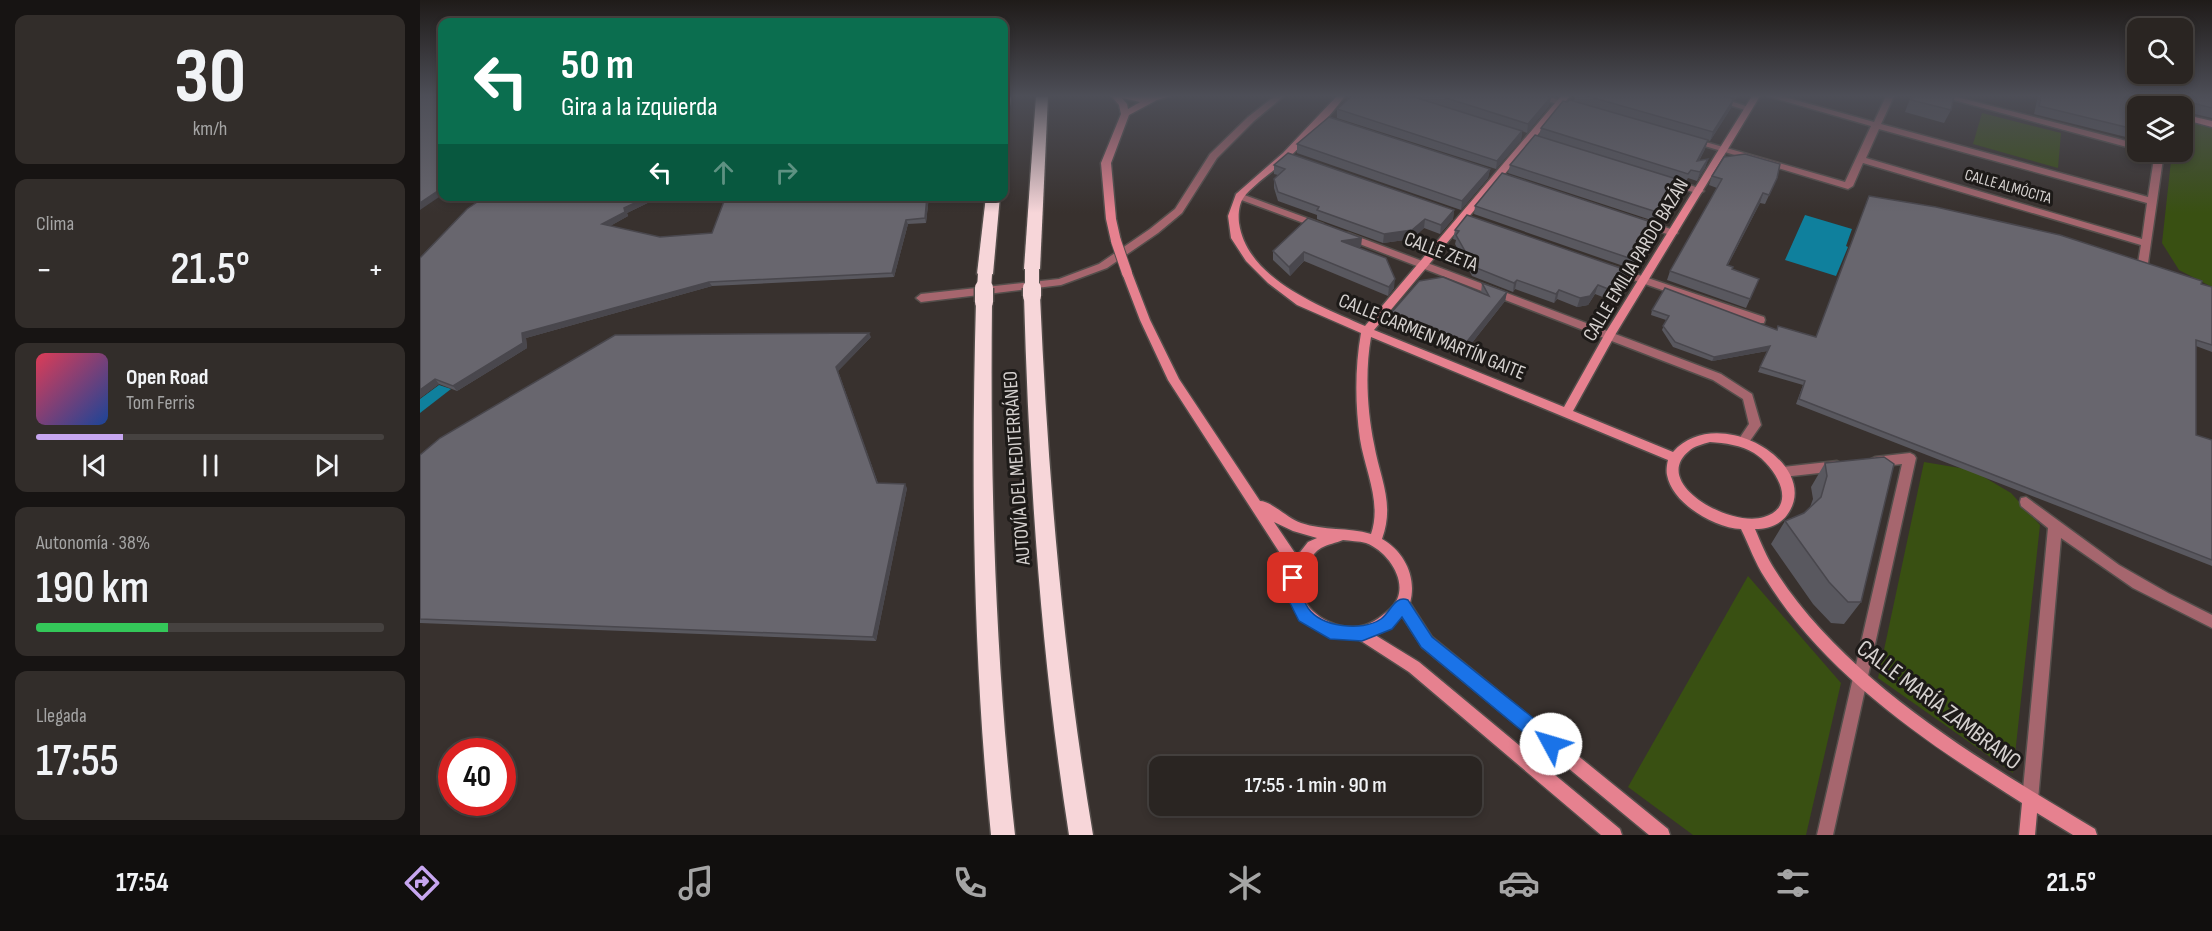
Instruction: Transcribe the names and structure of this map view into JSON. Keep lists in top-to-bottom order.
{
  "streets": {
    "highway": ["AUTOVÍA DEL MEDITERRÁNEO"],
    "street": [
      "CALLE ALMÓCITA",
      "CALLE ZETA",
      "CALLE EMILIA PARDO BAZÁN",
      "CALLE CARMEN MARTÍN GAITE",
      "CALLE MARÍA ZAMBRANO"
    ]
  },
  "crossings": [
    ["CALLE ZETA", "CALLE EMILIA PARDO BAZÁN"],
    ["CALLE ZETA", "CALLE CARMEN MARTÍN GAITE"],
    ["CALLE ZETA", "CALLE MARÍA ZAMBRANO"],
    ["CALLE EMILIA PARDO BAZÁN", "CALLE CARMEN MARTÍN GAITE"],
    ["CALLE CARMEN MARTÍN GAITE", "CALLE MARÍA ZAMBRANO"]
  ],
  "page": {
    "tile": [
      ["30", "km/h"],
      "Clima",
      ["Autonomía · 38%", "190 km"],
      ["Llegada", "17:55"]
    ],
    "turn": ["50 m", "Gira a la izquierda"],
    "heat": ["−", "21.5°", "+"],
    "song": ["Open Road", "Tom Ferris"],
    "limit": "40",
    "trip": "17:55 · 1 min · 90 m",
    "tabs": ["17:54", "21.5°"]
  }
}
